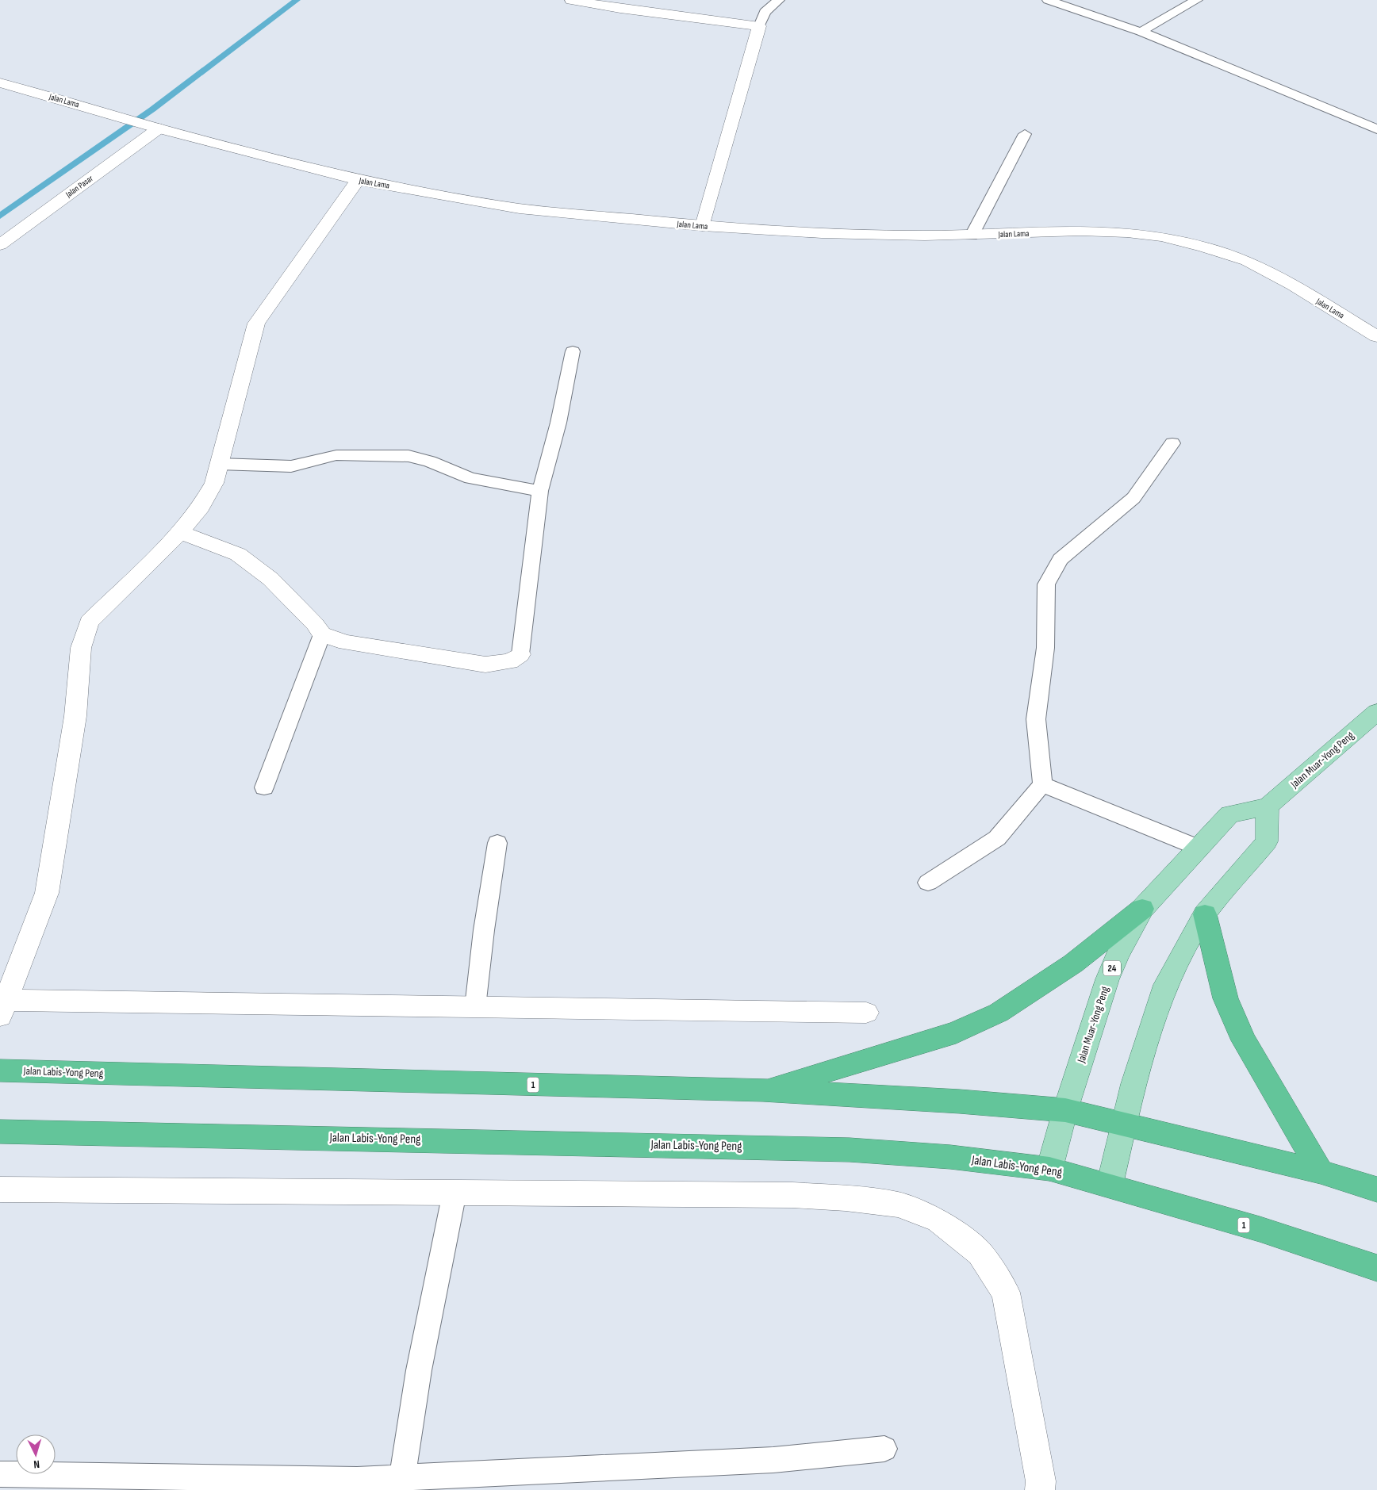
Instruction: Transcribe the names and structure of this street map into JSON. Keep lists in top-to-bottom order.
{
  "streets": {
    "highway": ["Jalan Labis-Yong Peng", "1"],
    "main road": ["Jalan Muar-Yong Peng", "24"],
    "street": ["Jalan Lama", "Jalan Pasar"]
  },
  "crossings": [
    ["Jalan Lama", "Jalan Pasar"],
    ["Jalan Muar-Yong Peng", "Jalan Labis-Yong Peng"]
  ],
  "north": "bottom"
}
